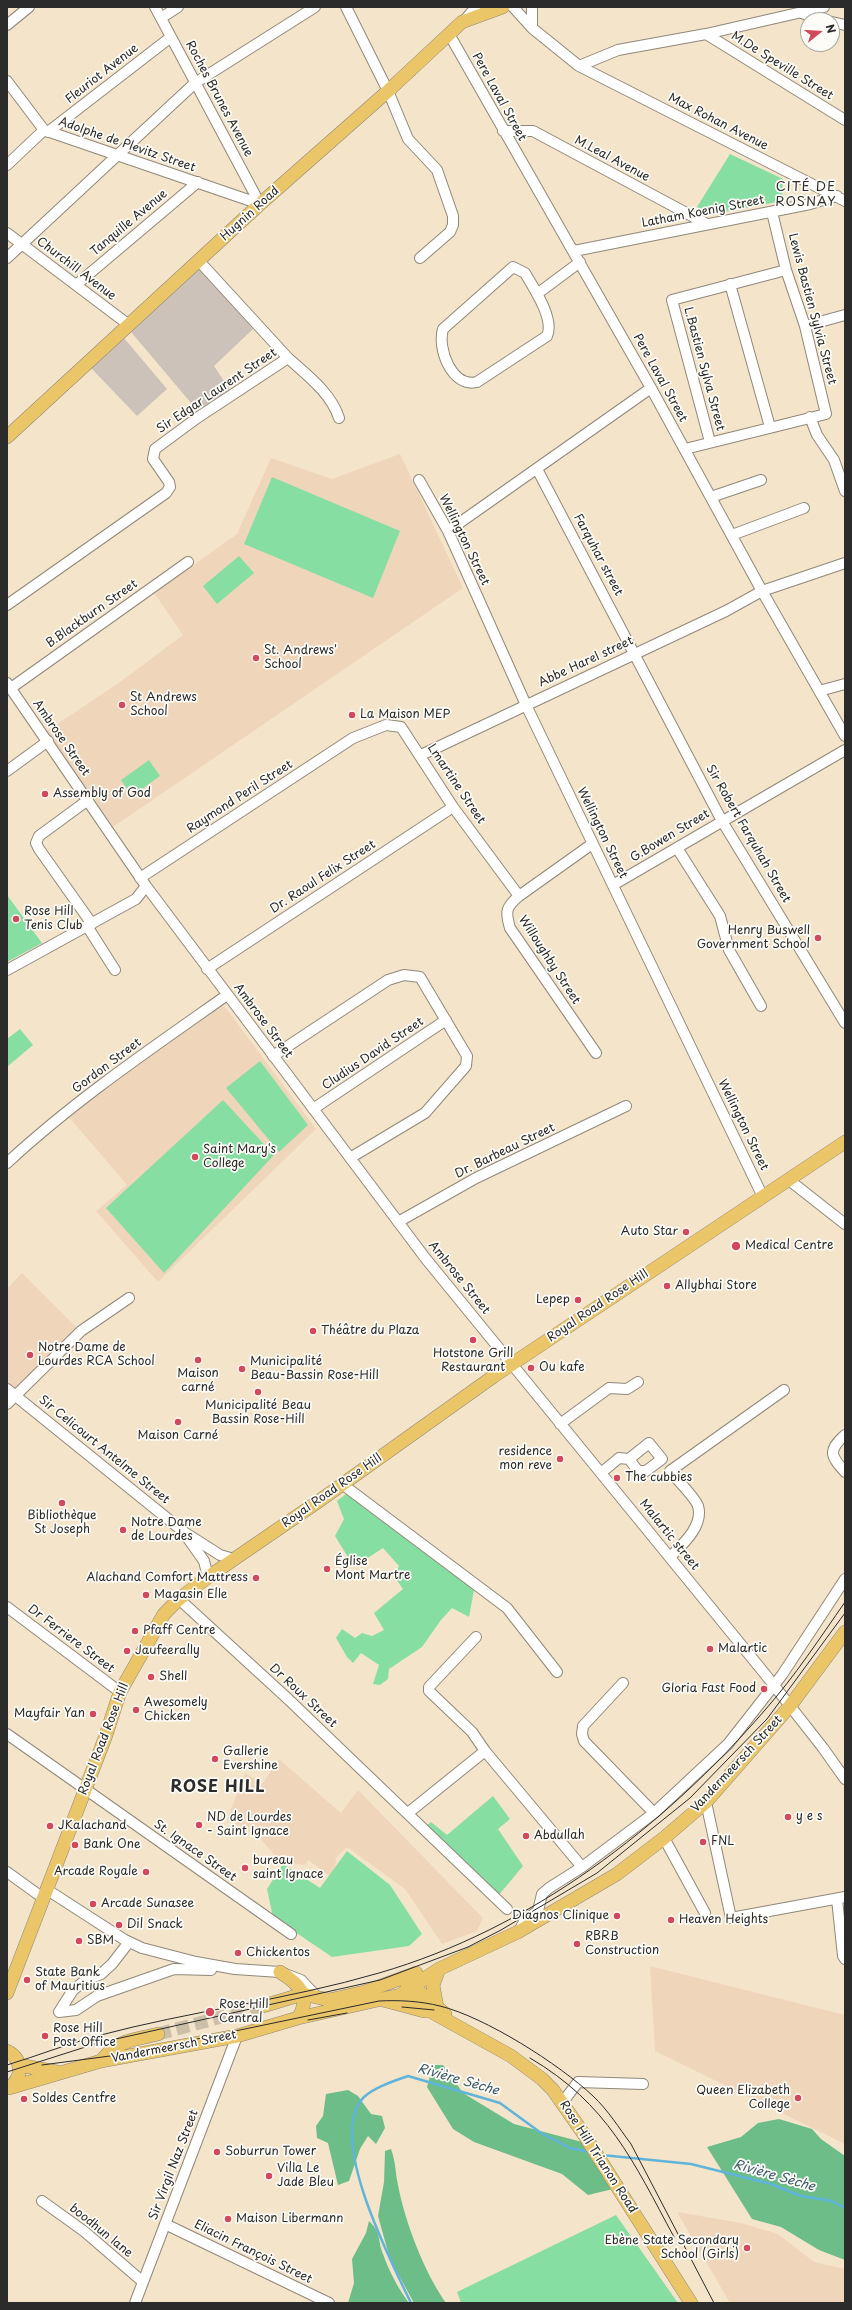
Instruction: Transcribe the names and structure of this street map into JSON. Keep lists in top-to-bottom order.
{
  "streets": {
    "main road": [
      "Hugnin Road",
      "Royal Road Rose Hill",
      "Vandermeersch Street",
      "Rose Hill Trianon Road"
    ],
    "street": [
      "M.De Speville Street",
      "Fleuriot Avenue",
      "Pere Laval Street",
      "Roches Brunes Avenue",
      "Max Rohan Avenue",
      "Adolphe de Plevitz Street",
      "M.Leal Avenue",
      "Latham Koenig Street",
      "Tanquille Avenue",
      "Churchill Avenue",
      "Lewis Bastien Sylvia Street",
      "L.Bastien Sylva Street",
      "Sir Edgar Laurent Street",
      "Wellington Street",
      "Farquhar street",
      "B.Blackburn Street",
      "Abbe Harel street",
      "Ambrose Street",
      "Lmartine Street",
      "Raymond Peril Street",
      "Sir Robert Farquhah Street",
      "G.Bowen Street",
      "Dr. Raoul Felix Street",
      "Willoughby Street",
      "Cludius David Street",
      "Gordon Street",
      "Dr. Barbeau Street",
      "Sir Celicourt Antelme Street",
      "Malartic street",
      "Dr Ferriere Street",
      "Dr Roux Street",
      "St. Ignace Street",
      "Sir Virgil Naz Street",
      "boodhun lane",
      "Eliacin François Street"
    ]
  },
  "crossings": [
    ["Fleuriot Avenue", "Roches Brunes Avenue"],
    ["Fleuriot Avenue", "Adolphe de Plevitz Street"],
    ["Pere Laval Street", "M.Leal Avenue"],
    ["Pere Laval Street", "Latham Koenig Street"],
    ["Pere Laval Street", "Hugnin Road"],
    ["Pere Laval Street", "Abbe Harel street"],
    ["Roches Brunes Avenue", "Adolphe de Plevitz Street"],
    ["Roches Brunes Avenue", "Hugnin Road"],
    ["Max Rohan Avenue", "Latham Koenig Street"],
    ["Adolphe de Plevitz Street", "Hugnin Road"],
    ["Adolphe de Plevitz Street", "Tanquille Avenue"],
    ["M.Leal Avenue", "Latham Koenig Street"],
    ["Latham Koenig Street", "Lewis Bastien Sylvia Street"],
    ["Hugnin Road", "Churchill Avenue"],
    ["Hugnin Road", "Sir Edgar Laurent Street"],
    ["Tanquille Avenue", "Churchill Avenue"],
    ["Lewis Bastien Sylvia Street", "L.Bastien Sylva Street"],
    ["Wellington Street", "Abbe Harel street"],
    ["Wellington Street", "G.Bowen Street"],
    ["Wellington Street", "Willoughby Street"],
    ["Wellington Street", "Royal Road Rose Hill"],
    ["Farquhar street", "Abbe Harel street"],
    ["Farquhar street", "Sir Robert Farquhah Street"],
    ["B.Blackburn Street", "Ambrose Street"],
    ["Abbe Harel street", "Lmartine Street"],
    ["Abbe Harel street", "Sir Robert Farquhah Street"],
    ["Ambrose Street", "Raymond Peril Street"],
    ["Ambrose Street", "Dr. Raoul Felix Street"],
    ["Ambrose Street", "Cludius David Street"],
    ["Ambrose Street", "Gordon Street"],
    ["Ambrose Street", "Dr. Barbeau Street"],
    ["Ambrose Street", "Royal Road Rose Hill"],
    ["Ambrose Street", "Malartic street"],
    ["Lmartine Street", "Raymond Peril Street"],
    ["Lmartine Street", "Dr. Raoul Felix Street"],
    ["Lmartine Street", "Willoughby Street"],
    ["Sir Robert Farquhah Street", "G.Bowen Street"],
    ["Royal Road Rose Hill", "Sir Celicourt Antelme Street"],
    ["Royal Road Rose Hill", "Malartic street"],
    ["Royal Road Rose Hill", "Dr Ferriere Street"],
    ["Royal Road Rose Hill", "Dr Roux Street"],
    ["Royal Road Rose Hill", "St. Ignace Street"],
    ["Malartic street", "Vandermeersch Street"],
    ["Vandermeersch Street", "Rose Hill Trianon Road"],
    ["Vandermeersch Street", "Sir Virgil Naz Street"],
    ["Sir Virgil Naz Street", "boodhun lane"],
    ["Sir Virgil Naz Street", "Eliacin François Street"]
  ],
  "districts": ["CITÉ DE ROSNAY", "ROSE HILL"],
  "water": ["Rivière Sèche"],
  "places": [
    "St. Andrews' School",
    "St Andrews School",
    "La Maison MEP",
    "Assembly of God",
    "Rose Hill Tenis Club",
    "Henry Buswell Government School",
    "Saint Mary's College",
    "Auto Star",
    "Medical Centre",
    "Allybhai Store",
    "Lepep",
    "Théâtre du Plaza",
    "Hotstone Grill Restaurant",
    "Notre Dame de Lourdes RCA School",
    "Maison carné",
    "Ou kafe",
    "Municipalité Beau-Bassin Rose-Hill",
    "Municipalité Beau Bassin Rose-Hill",
    "Maison Carné",
    "residence mon reve",
    "The cubbies",
    "Bibliothèque St Joseph",
    "Notre Dame de Lourdes",
    "Église Mont Martre",
    "Alachand Comfort Mattress",
    "Magasin Elle",
    "Pfaff Centre",
    "Malartic",
    "Jaufeerally",
    "Shell",
    "Gloria Fast Food",
    "Awesomely Chicken",
    "Mayfair Yan",
    "Gallerie Evershine",
    "y e s",
    "ND de Lourdes - Saint Ignace",
    "JKalachand",
    "Abdullah",
    "FNL",
    "Bank One",
    "bureau saint Ignace",
    "Arcade Royale",
    "Arcade Sunasee",
    "Diagnos Clinique",
    "Heaven Heights",
    "Dil Snack",
    "SBM",
    "RBRB Construction",
    "Chickentos",
    "State Bank of Mauritius",
    "Rose Hill Central",
    "Rose Hill Post Office",
    "Queen Elizabeth College",
    "Soldes Centfre",
    "Soburrun Tower",
    "Villa Le Jade Bleu",
    "Maison Libermann",
    "Ebène State Secondary School (Girls)"
  ],
  "north": "right"
}
